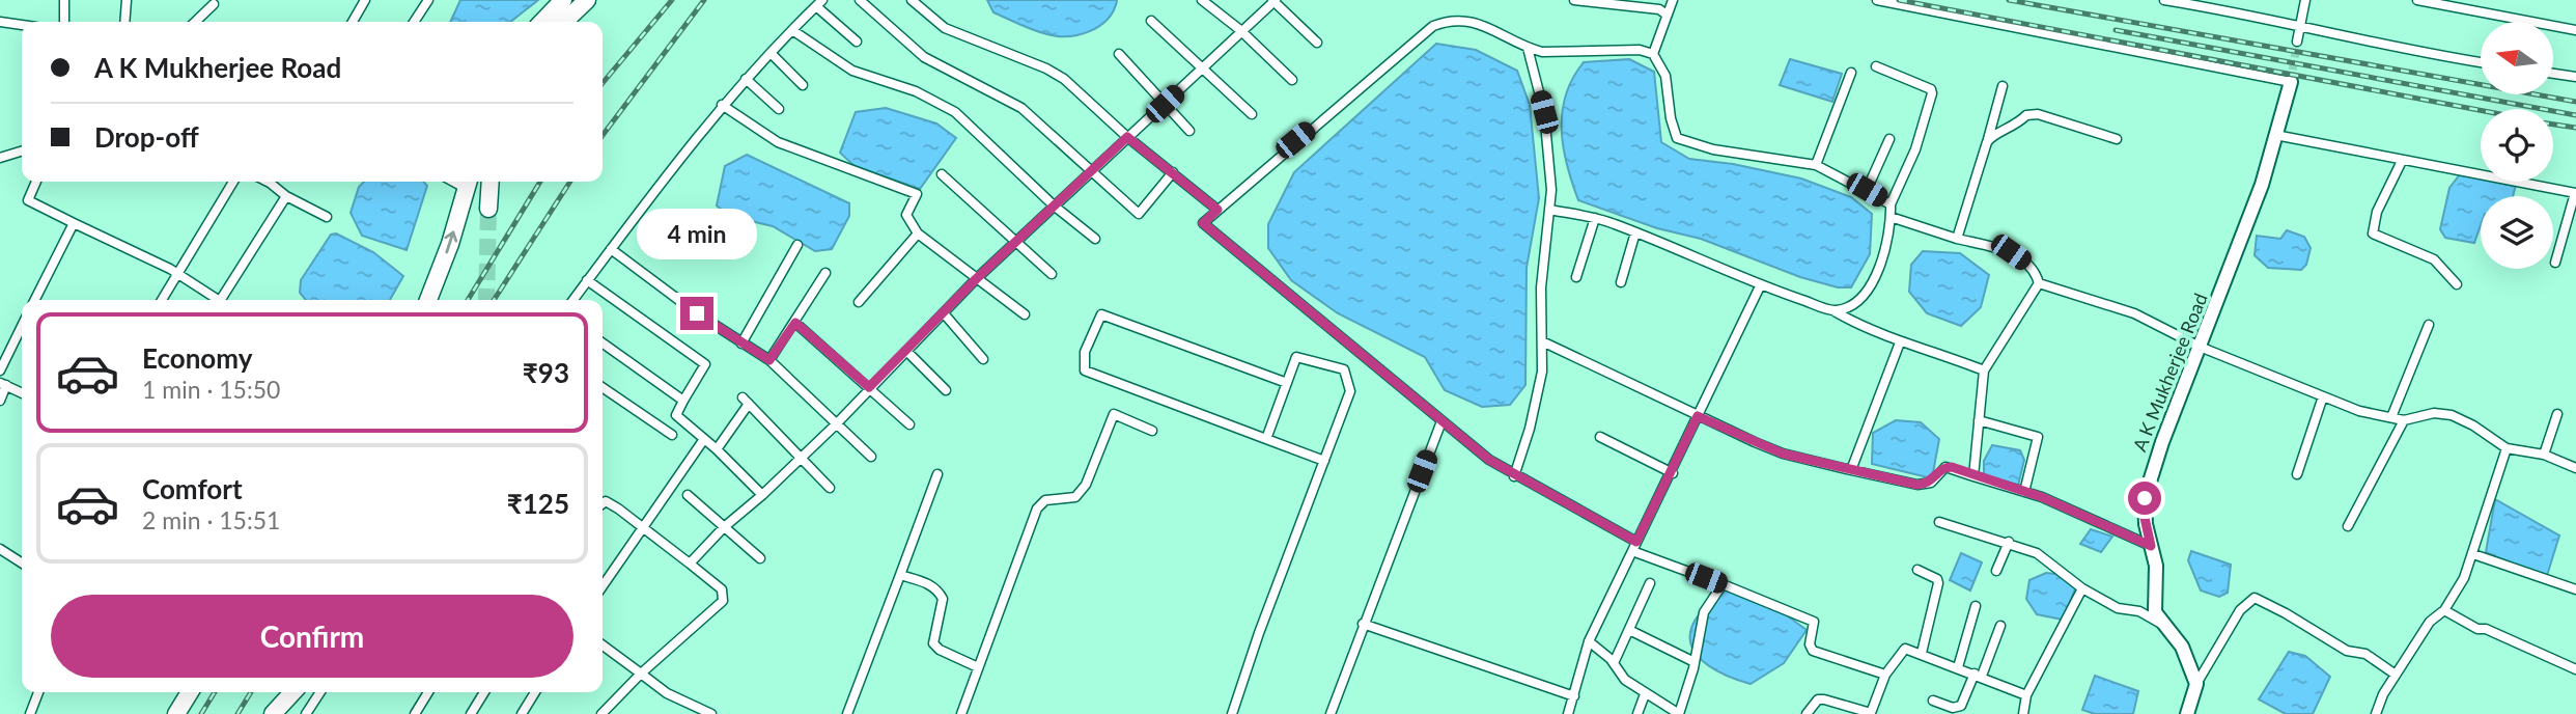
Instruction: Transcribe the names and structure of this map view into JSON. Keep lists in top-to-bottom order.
{
  "streets": {
    "street": ["A K Mukherjee Road"]
  },
  "north": "left",
  "page": {
    "banner": ["A K Mukherjee Road", "Drop-off"],
    "bubble": "4 min",
    "list": [
      {
        "name": "Economy",
        "note": "1 min · 15:50",
        "value": "₹93"
      },
      {
        "name": "Comfort",
        "note": "2 min · 15:51",
        "value": "₹125"
      }
    ],
    "buttons": "Confirm"
  }
}
